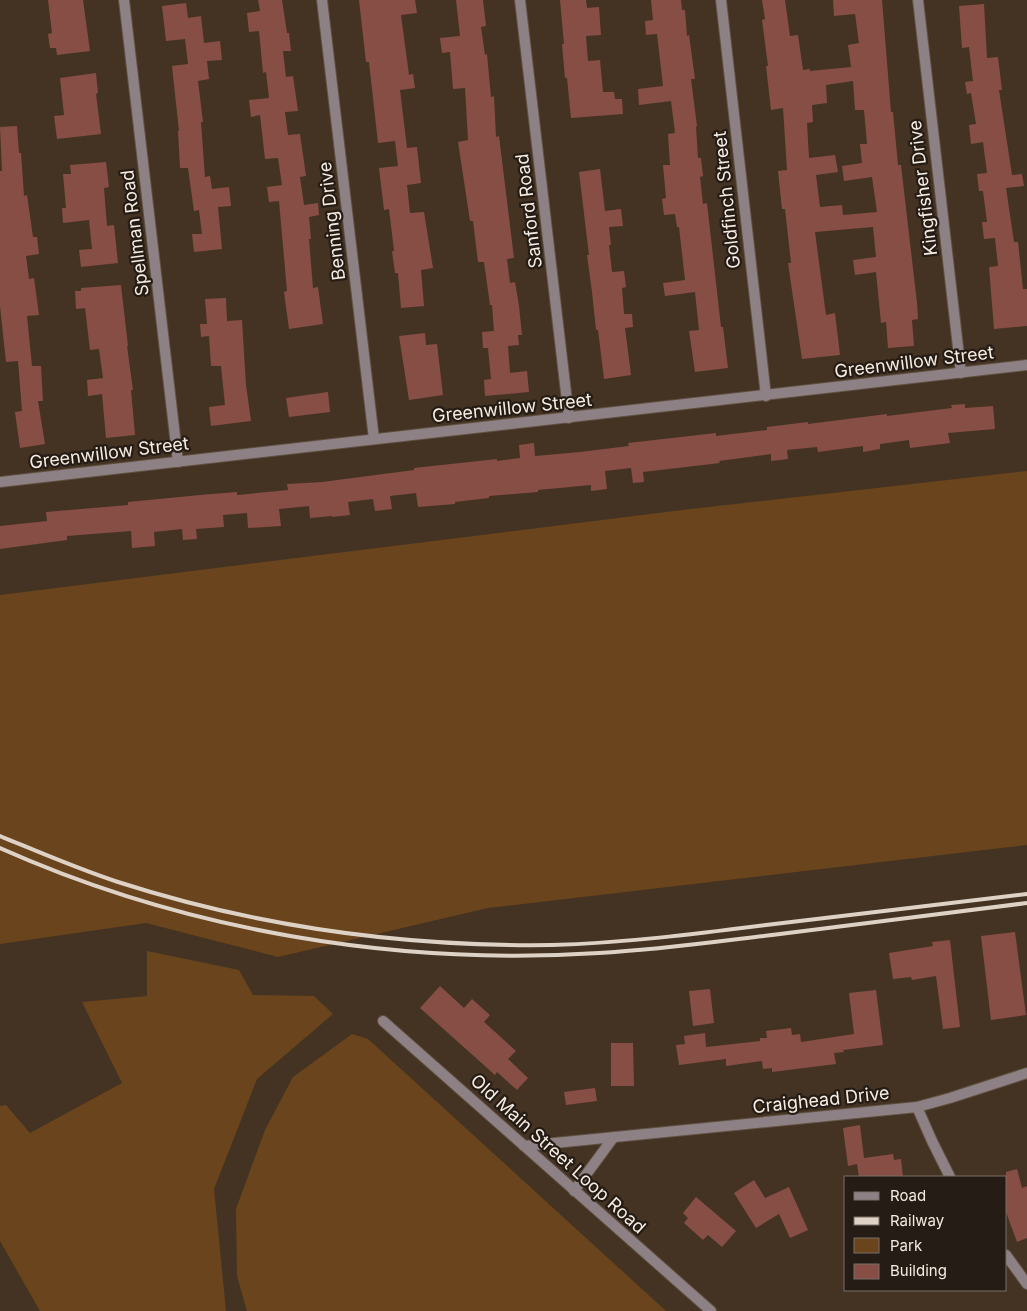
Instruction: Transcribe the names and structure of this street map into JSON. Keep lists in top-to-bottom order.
{
  "streets": {
    "street": [
      "Kingfisher Drive",
      "Goldfinch Street",
      "Sanford Road",
      "Benning Drive",
      "Spellman Road",
      "Greenwillow Street",
      "Craighead Drive",
      "Old Main Street Loop Road"
    ]
  },
  "crossings": [
    ["Kingfisher Drive", "Greenwillow Street"],
    ["Goldfinch Street", "Greenwillow Street"],
    ["Sanford Road", "Greenwillow Street"],
    ["Benning Drive", "Greenwillow Street"],
    ["Spellman Road", "Greenwillow Street"],
    ["Craighead Drive", "Old Main Street Loop Road"]
  ],
  "legend": [
    "Road",
    "Railway",
    "Park",
    "Building"
  ]
}
